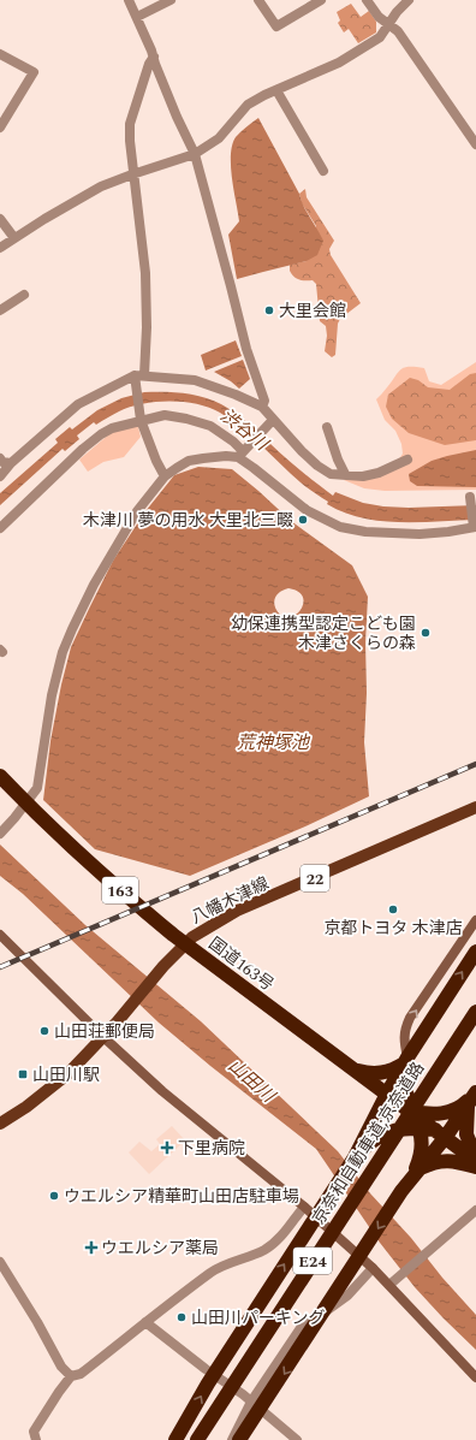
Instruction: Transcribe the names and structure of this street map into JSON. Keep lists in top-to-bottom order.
{
  "streets": {
    "highway": [
      "163",
      "国道163号",
      "京奈和自動車道;京奈道路",
      "E24"
    ],
    "main road": ["22", "八幡木津線"]
  },
  "water": ["渋谷川", "荒神塚池", "山田川"],
  "places": {
    "other": [
      "大里会館",
      "木津川 夢の用水 大里北三畷",
      "幼保連携型認定こども園 木津さくらの森",
      "京都トヨタ 木津店",
      "山田荘郵便局",
      "ウエルシア精華町山田店駐車場",
      "山田川パーキング"
    ],
    "transit": ["山田川駅"],
    "health": ["下里病院", "ウエルシア薬局"]
  }
}
